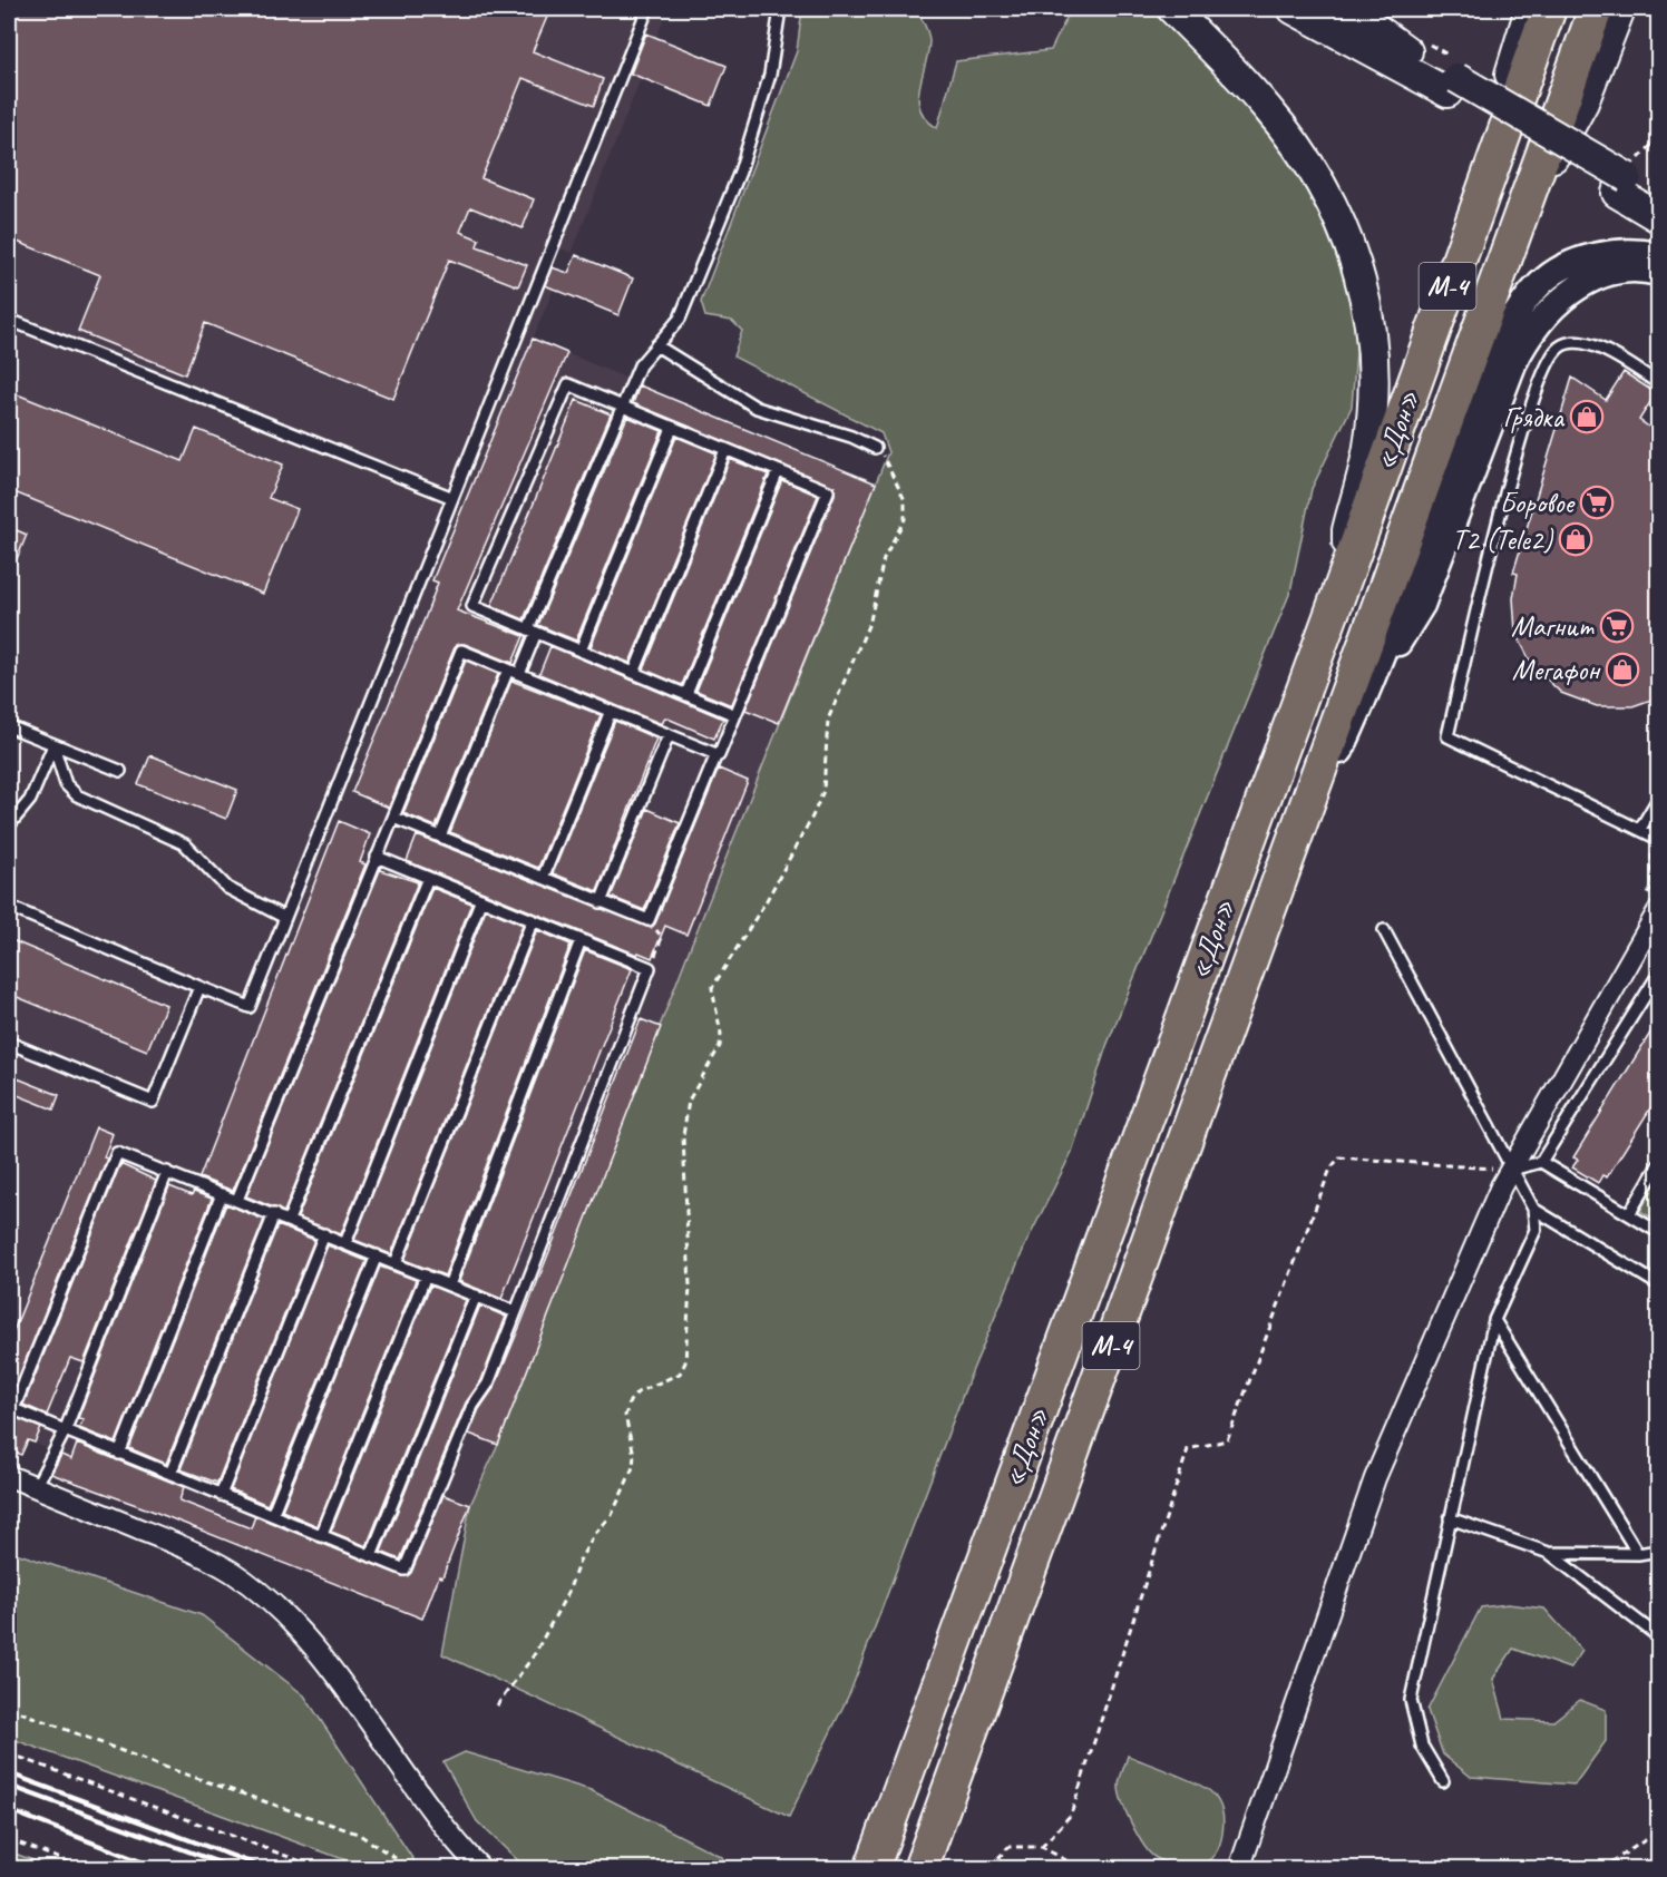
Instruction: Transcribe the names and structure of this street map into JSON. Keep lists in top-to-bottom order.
{
  "streets": {
    "highway": ["М-4", "«Дон»"]
  },
  "places": {
    "shop": ["Грядка", "T2 (Tele2)", "Мегафон"],
    "supermarket": ["Боровое", "Магнит"]
  }
}
